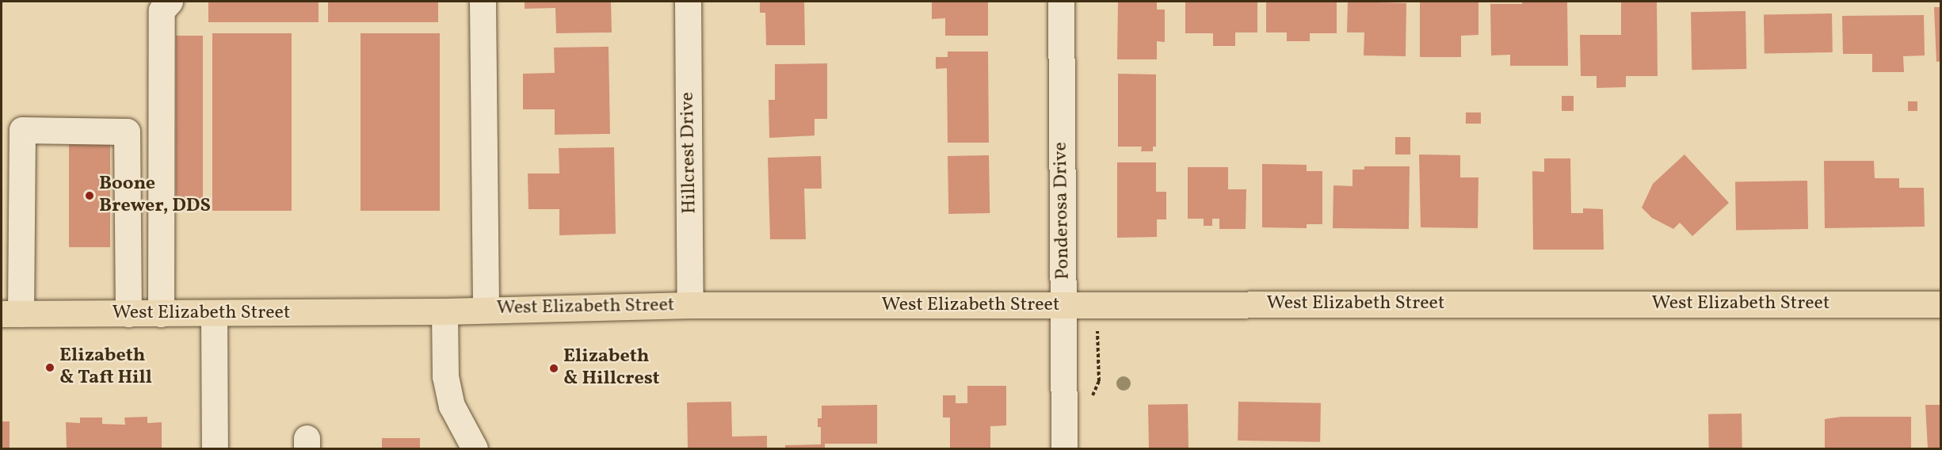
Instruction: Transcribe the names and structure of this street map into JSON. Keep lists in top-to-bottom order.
{
  "streets": {
    "main road": ["West Elizabeth Street"],
    "street": ["Hillcrest Drive", "Ponderosa Drive"]
  },
  "crossings": [
    ["Hillcrest Drive", "West Elizabeth Street"],
    ["Ponderosa Drive", "West Elizabeth Street"]
  ],
  "places": ["Boone Brewer, DDS", "Elizabeth & Taft Hill", "Elizabeth & Hillcrest"]
}
